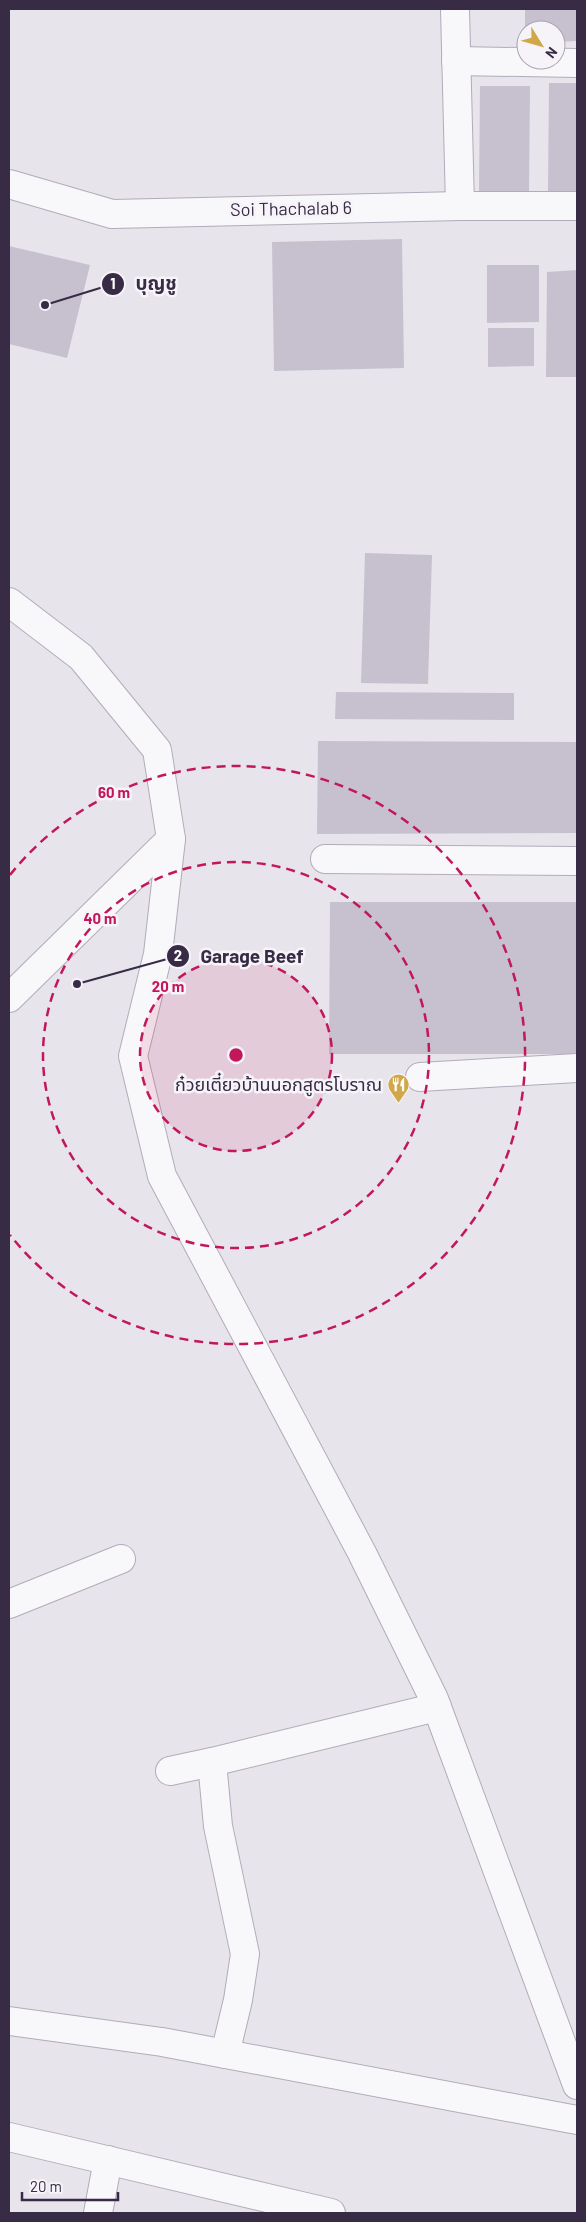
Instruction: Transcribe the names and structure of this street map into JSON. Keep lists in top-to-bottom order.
{
  "streets": {
    "street": ["Soi Thachalab 6"]
  },
  "places": {
    "other": ["บุญชู", "Garage Beef"],
    "restaurant": ["ก๋วยเตี๋ยวบ้านนอกสูตรโบราณ"]
  },
  "scale_bar": "20 m",
  "north": "bottom right",
  "rings": ["60 m", "40 m", "20 m"]
}
